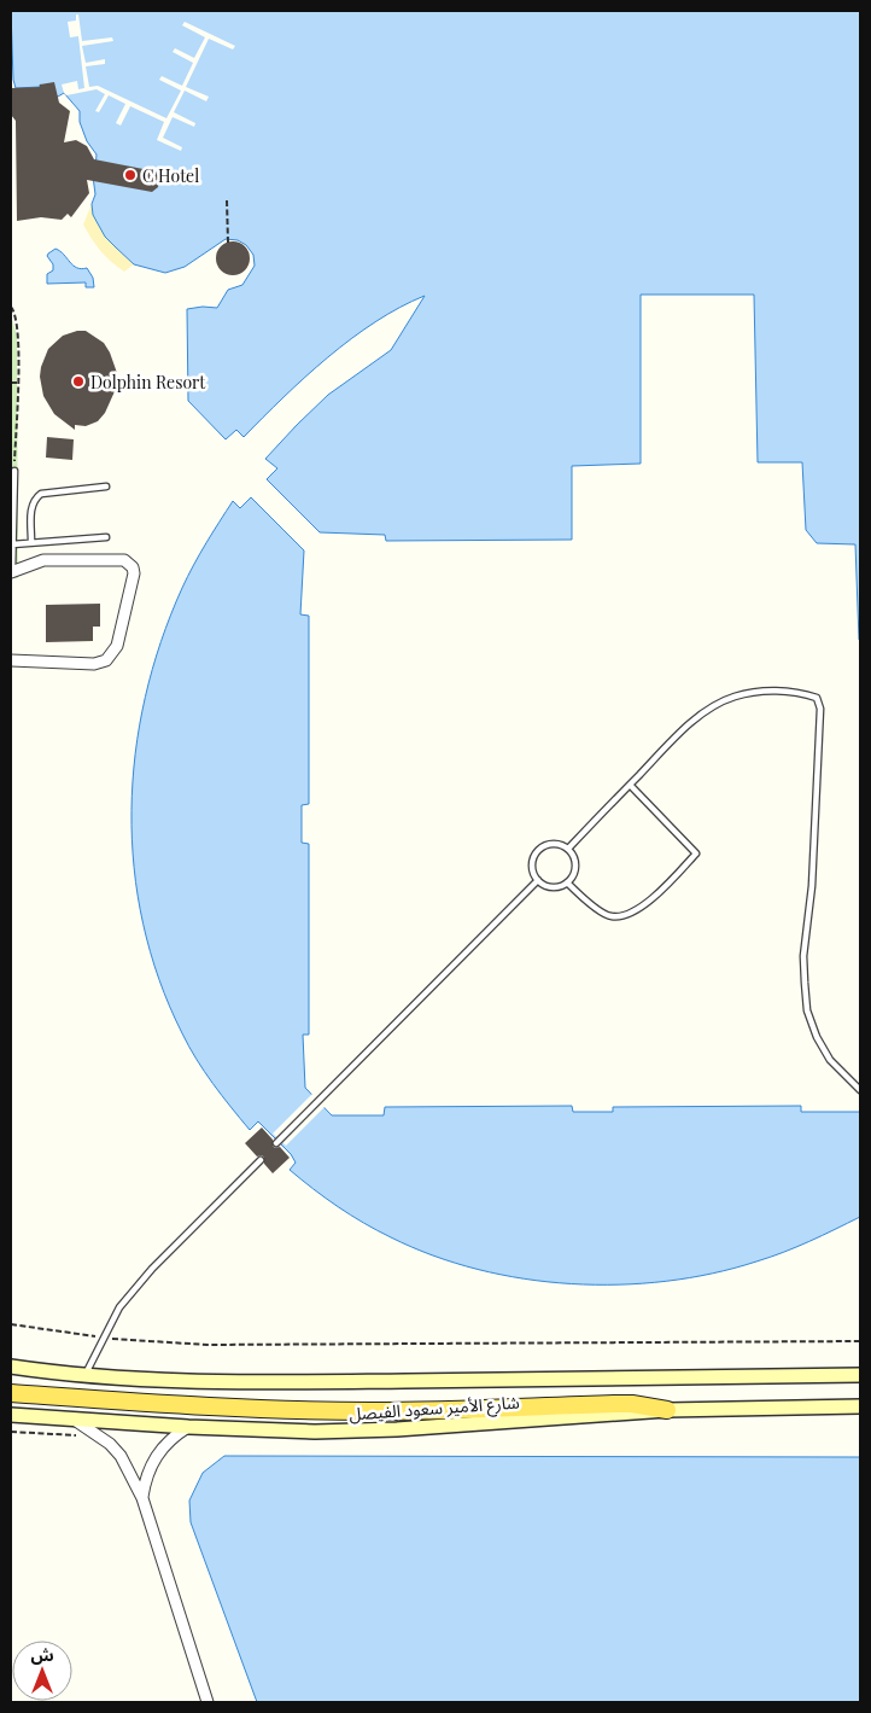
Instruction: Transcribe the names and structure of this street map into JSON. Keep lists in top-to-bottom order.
{
  "streets": {
    "street": ["شارع الأمير سعود الفيصل"]
  },
  "places": ["C Hotel", "Dolphin Resort"],
  "north": "top"
}
